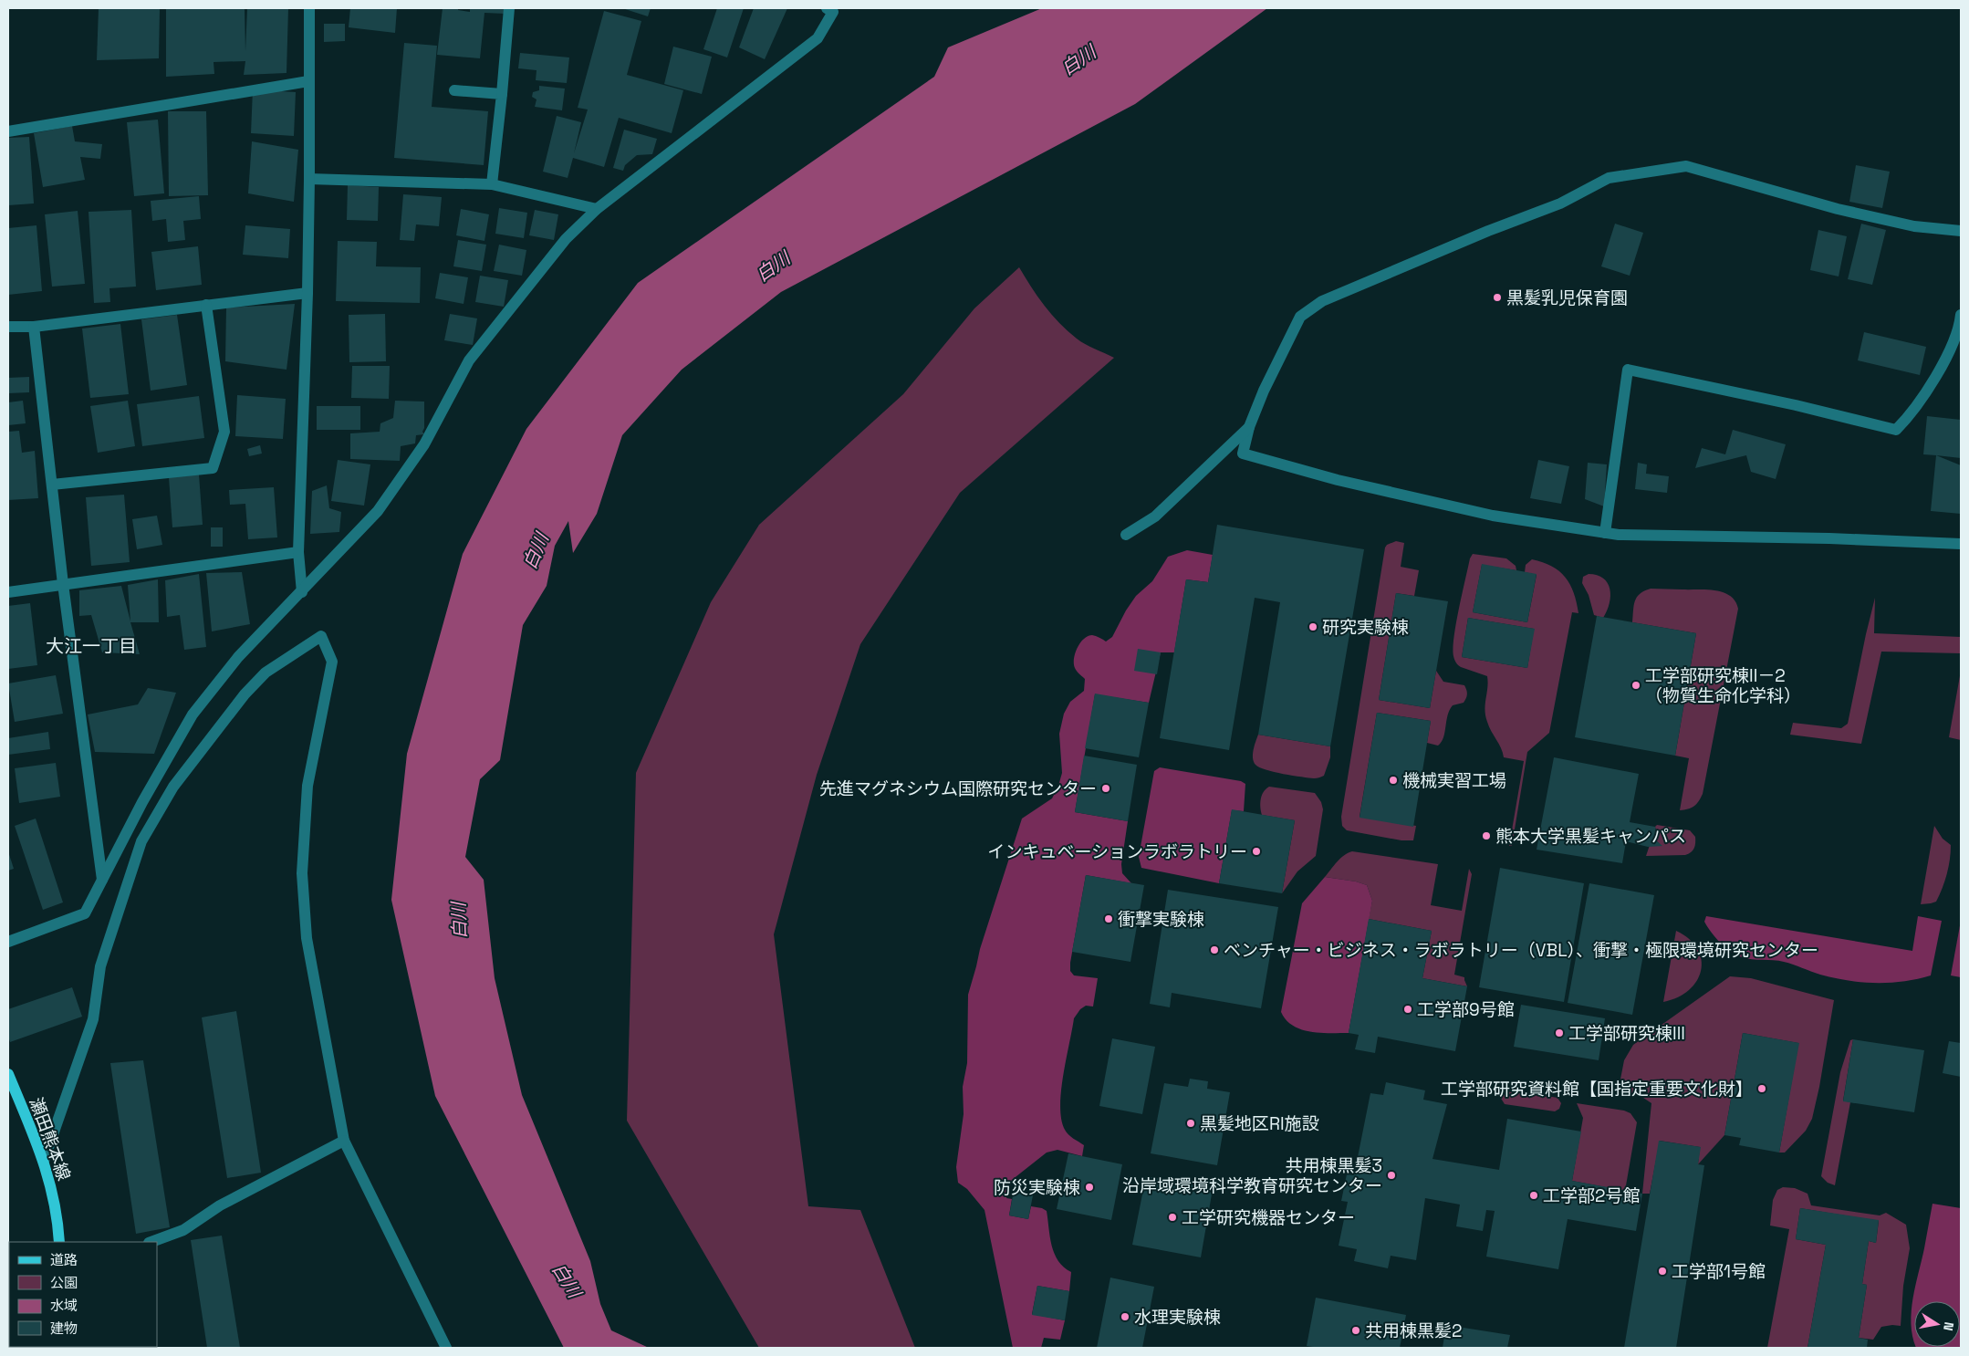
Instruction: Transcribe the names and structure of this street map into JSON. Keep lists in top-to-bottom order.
{
  "streets": {
    "main road": ["瀬田熊本線"]
  },
  "districts": ["大江一丁目"],
  "water": ["白川"],
  "places": [
    "黒髪乳児保育園",
    "研究実験棟",
    "工学部研究棟II－2 （物質生命化学科）",
    "機械実習工場",
    "先進マグネシウム国際研究センター",
    "熊本大学黒髪キャンパス",
    "インキュベーションラボラトリー",
    "衝撃実験棟",
    "ベンチャー・ビジネス・ラボラトリー（VBL）、衝撃・極限環境研究センター",
    "工学部9号館",
    "工学部研究棟III",
    "工学部研究資料館【国指定重要文化財】",
    "黒髪地区RI施設",
    "共用棟黒髪3 沿岸域環境科学教育研究センター",
    "防災実験棟",
    "工学部2号館",
    "工学研究機器センター",
    "工学部1号館",
    "水理実験棟",
    "共用棟黒髪2"
  ],
  "legend": [
    "道路",
    "公園",
    "水域",
    "建物"
  ],
  "north": "right"
}
